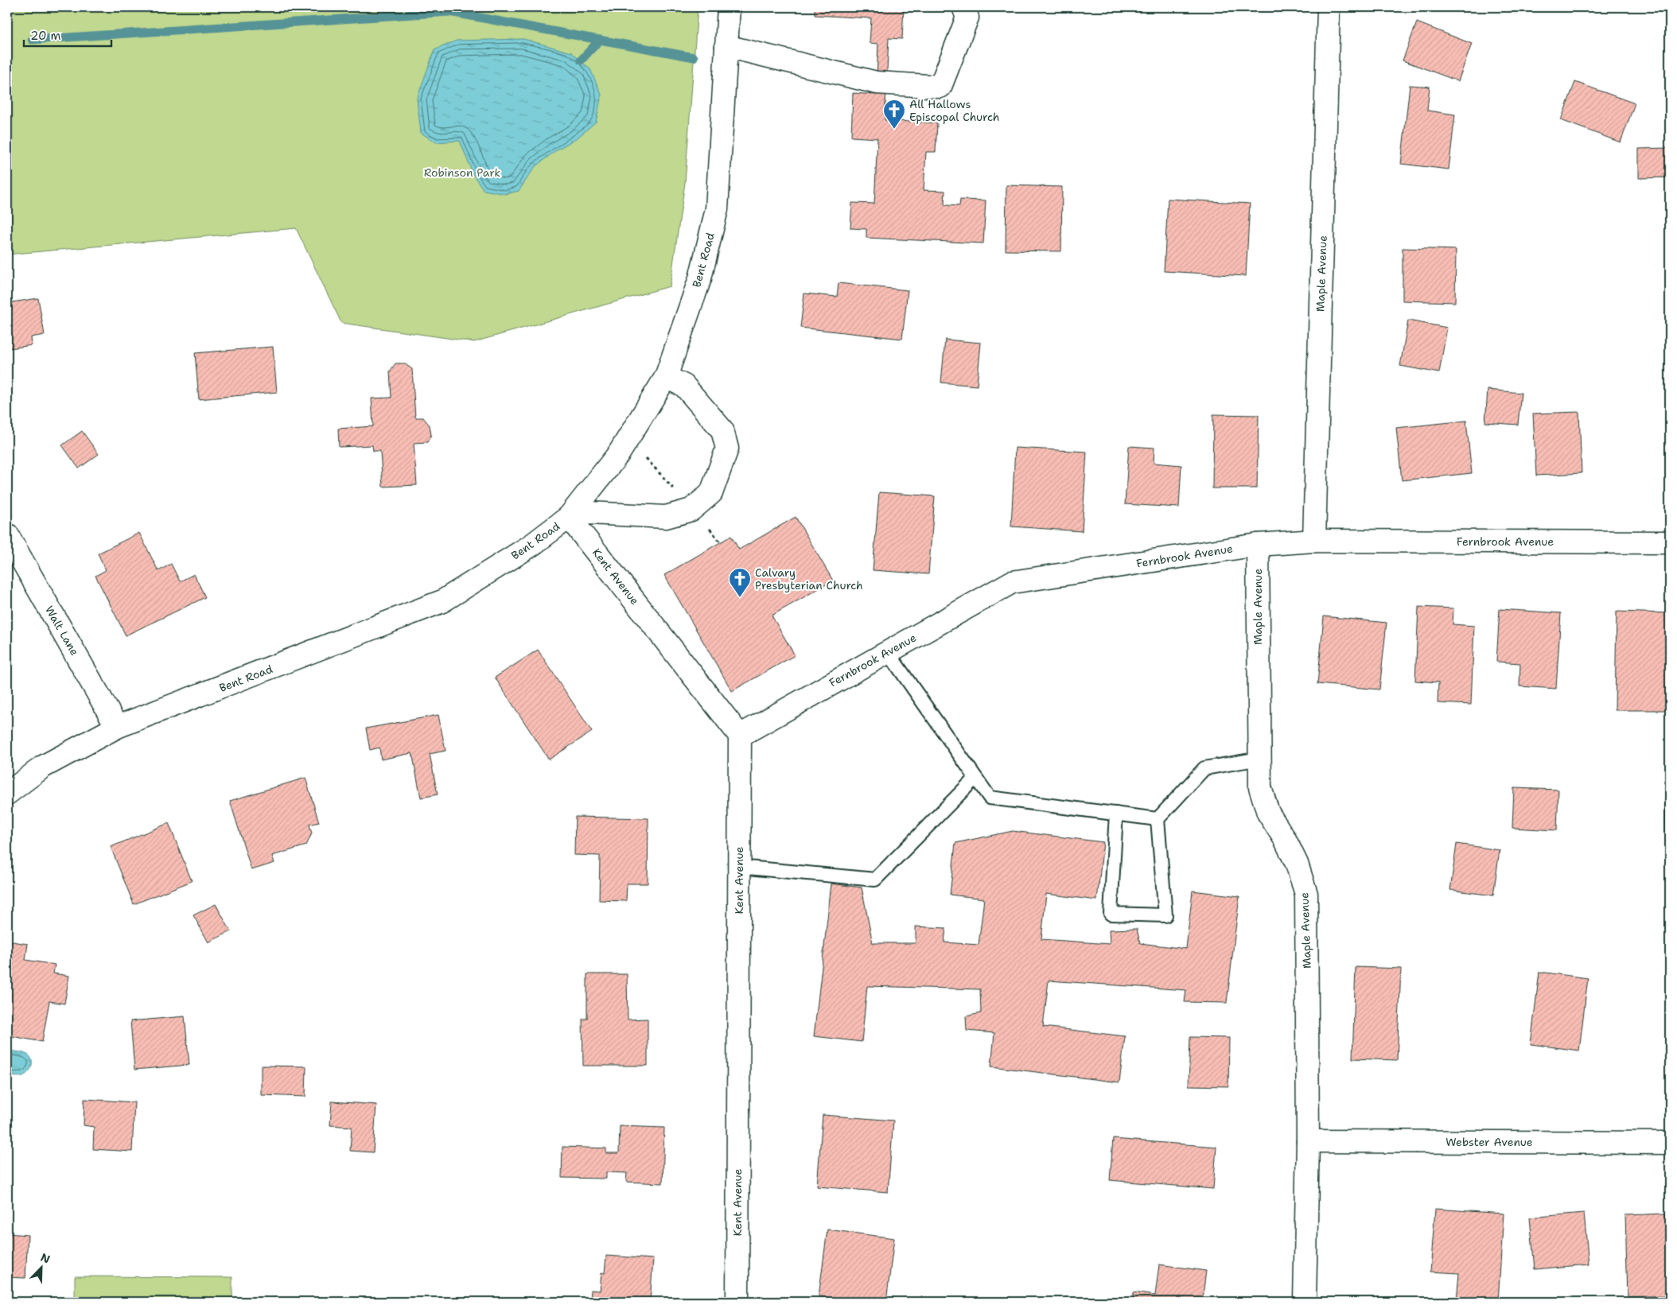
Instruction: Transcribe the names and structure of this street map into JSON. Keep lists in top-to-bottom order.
{
  "streets": {
    "street": [
      "Bent Road",
      "Maple Avenue",
      "Fernbrook Avenue",
      "Kent Avenue",
      "Walt Lane",
      "Webster Avenue"
    ]
  },
  "crossings": [
    ["Bent Road", "Kent Avenue"],
    ["Bent Road", "Walt Lane"],
    ["Maple Avenue", "Fernbrook Avenue"],
    ["Maple Avenue", "Webster Avenue"],
    ["Fernbrook Avenue", "Kent Avenue"]
  ],
  "parks": ["Robinson Park"],
  "places": {
    "church": ["All Hallows Episcopal Church", "Calvary Presbyterian Church"]
  },
  "scale_bar": "20 m",
  "north": "top right"
}
